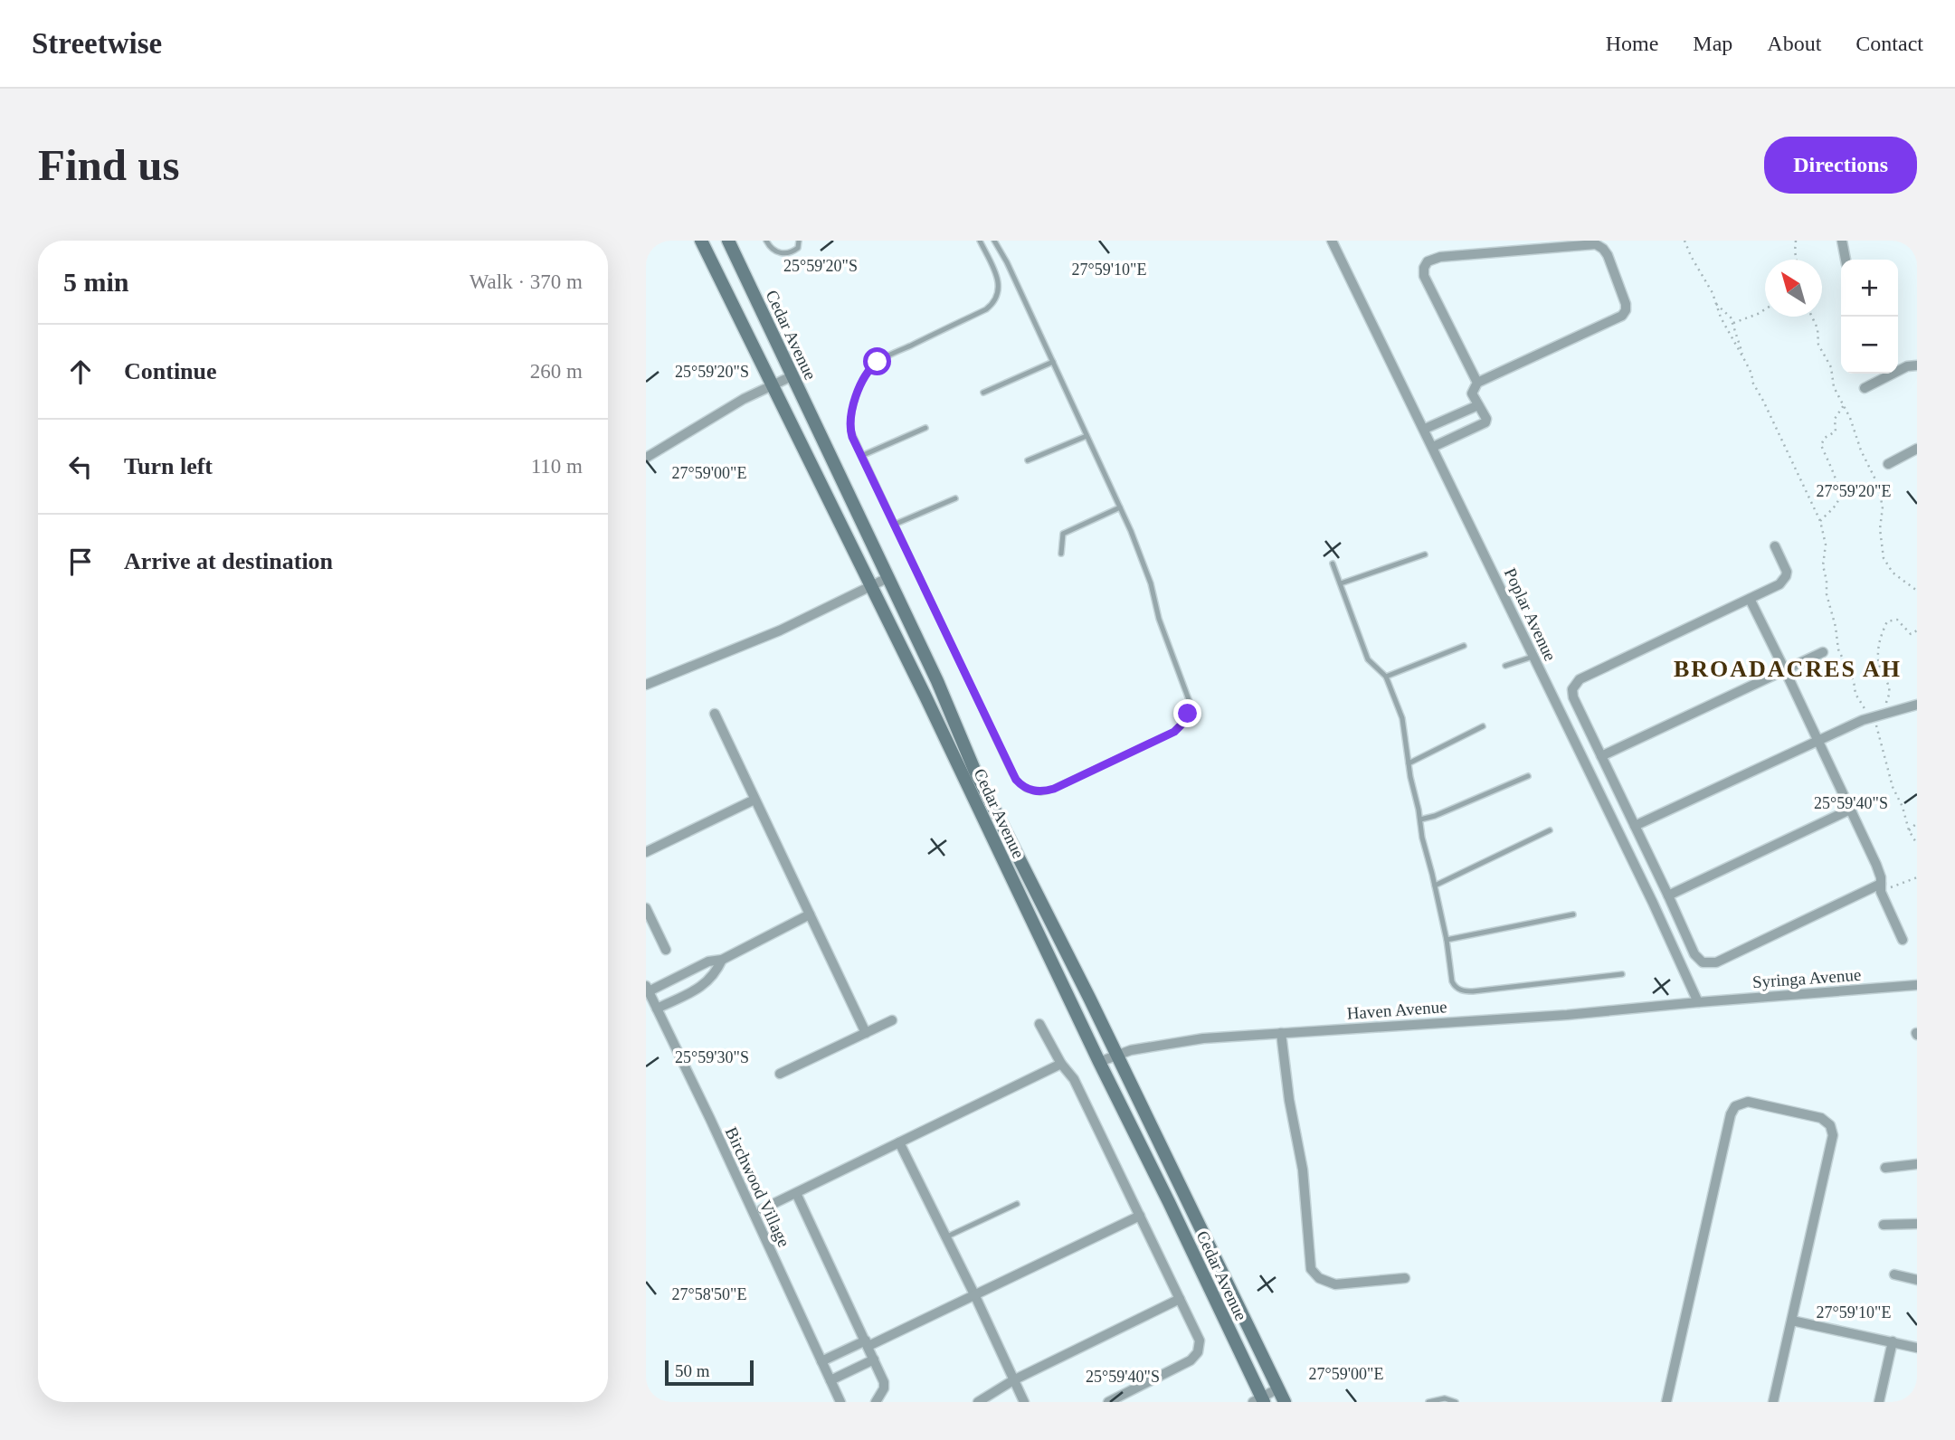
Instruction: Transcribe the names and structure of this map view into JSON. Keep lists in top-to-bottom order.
{
  "streets": {
    "main road": ["Cedar Avenue"],
    "street": [
      "Poplar Avenue",
      "Syringa Avenue",
      "Haven Avenue",
      "Birchwood Village"
    ]
  },
  "crossings": [
    ["Cedar Avenue", "Haven Avenue"],
    ["Poplar Avenue", "Syringa Avenue"],
    ["Poplar Avenue", "Haven Avenue"],
    ["Syringa Avenue", "Haven Avenue"]
  ],
  "districts": ["BROADACRES AH"],
  "scale_bar": "50 m",
  "north": "top left",
  "page": {
    "header": "Streetwise",
    "nav": [
      "Home",
      "Map",
      "About",
      "Contact"
    ],
    "buttons": "Directions",
    "title": "Find us",
    "heading": ["5 min", "Walk · 370 m"],
    "map_buttons": ["+", "−"],
    "list": [
      ["Continue", "260 m"],
      ["Turn left", "110 m"],
      "Arrive at destination"
    ],
    "scale": "50 m"
  },
  "coordinates": [
    "25°59'20\"S",
    "27°59'10\"E",
    "27°59'00\"E",
    "27°59'20\"E",
    "25°59'40\"S",
    "25°59'30\"S",
    "27°58'50\"E"
  ]
}
